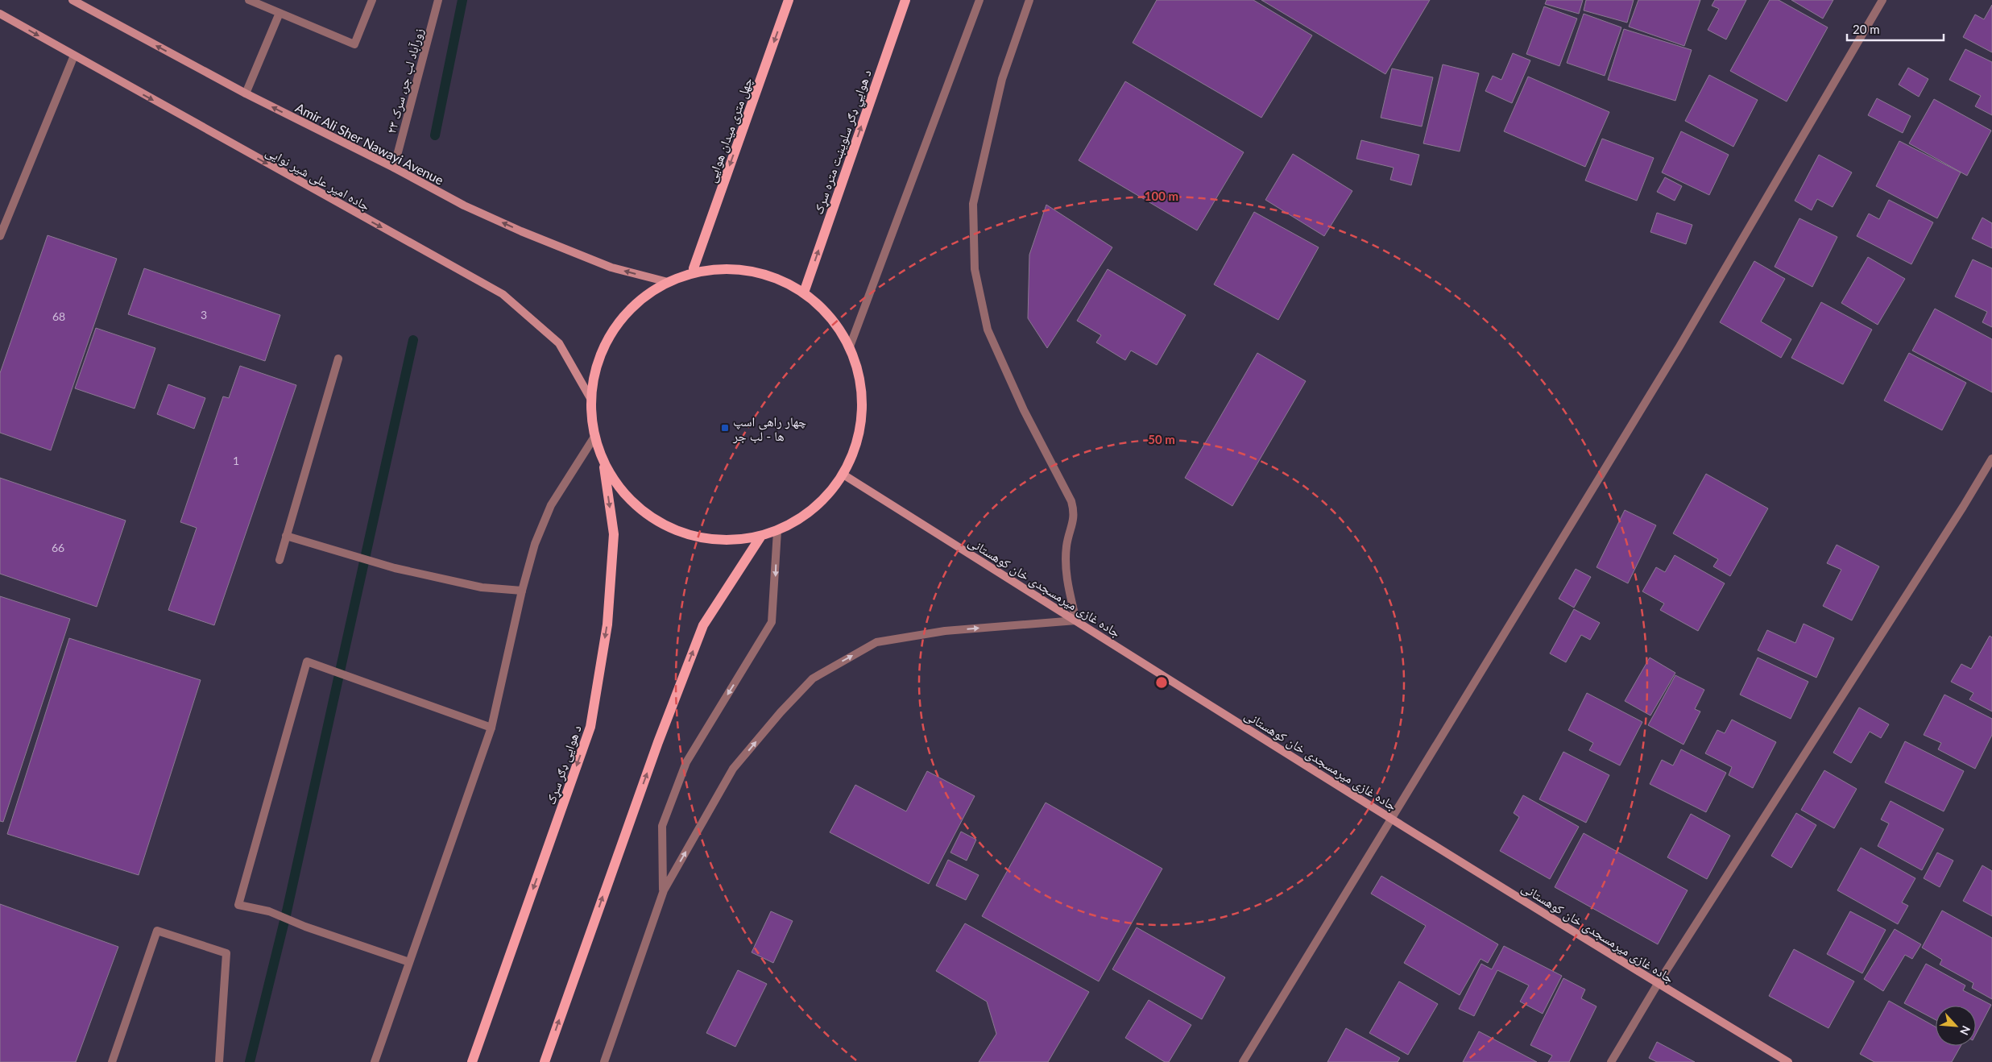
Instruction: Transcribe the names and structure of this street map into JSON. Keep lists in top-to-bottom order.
{
  "streets": {
    "main road": [
      "چهل متری میدان هوایی",
      "د هوايي ډګر سلویښت متره سړک",
      "Amir Ali Sher Nawayi Avenue",
      "جاده امیر علی شیر نوایی",
      "جاده غازی میرمسجدی خان کوهستانی",
      "د هوایی ډګر سړک"
    ],
    "street": ["زورآباد لب جر، سرک ۲۳"]
  },
  "crossings": [
    ["زورآباد لب جر، سرک ۲۳", "Amir Ali Sher Nawayi Avenue"]
  ],
  "one_way": [
    "چهل متری میدان هوایی",
    "د هوايي ډګر سلویښت متره سړک",
    "Amir Ali Sher Nawayi Avenue",
    "جاده امیر علی شیر نوایی"
  ],
  "places": {
    "transit": ["چهار راهی اسپ ها - لب جر"]
  },
  "house_numbers": [
    "3",
    "68",
    "1",
    "66"
  ],
  "scale_bar": "20 m",
  "north": "bottom right",
  "rings": ["100 m", "50 m"]
}
